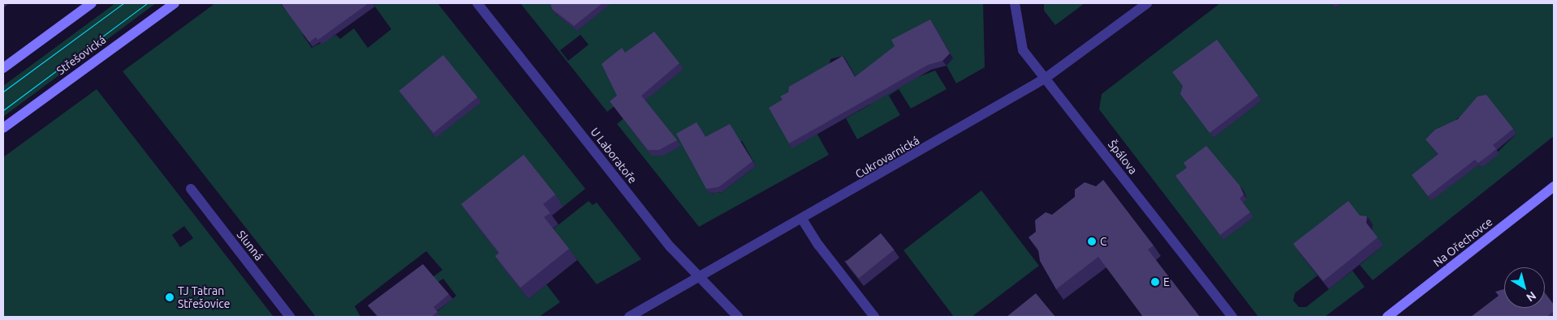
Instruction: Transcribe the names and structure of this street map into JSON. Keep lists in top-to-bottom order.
{
  "streets": {
    "street": [
      "Střešovická",
      "U Laboratoře",
      "Cukrovarnická",
      "Špálova",
      "Na Ořechovce",
      "Slunná"
    ]
  },
  "crossings": [
    ["U Laboratoře", "Cukrovarnická"],
    ["Cukrovarnická", "Špálova"]
  ],
  "places": ["C", "E", "TJ Tatran Střešovice"],
  "north": "bottom right"
}
